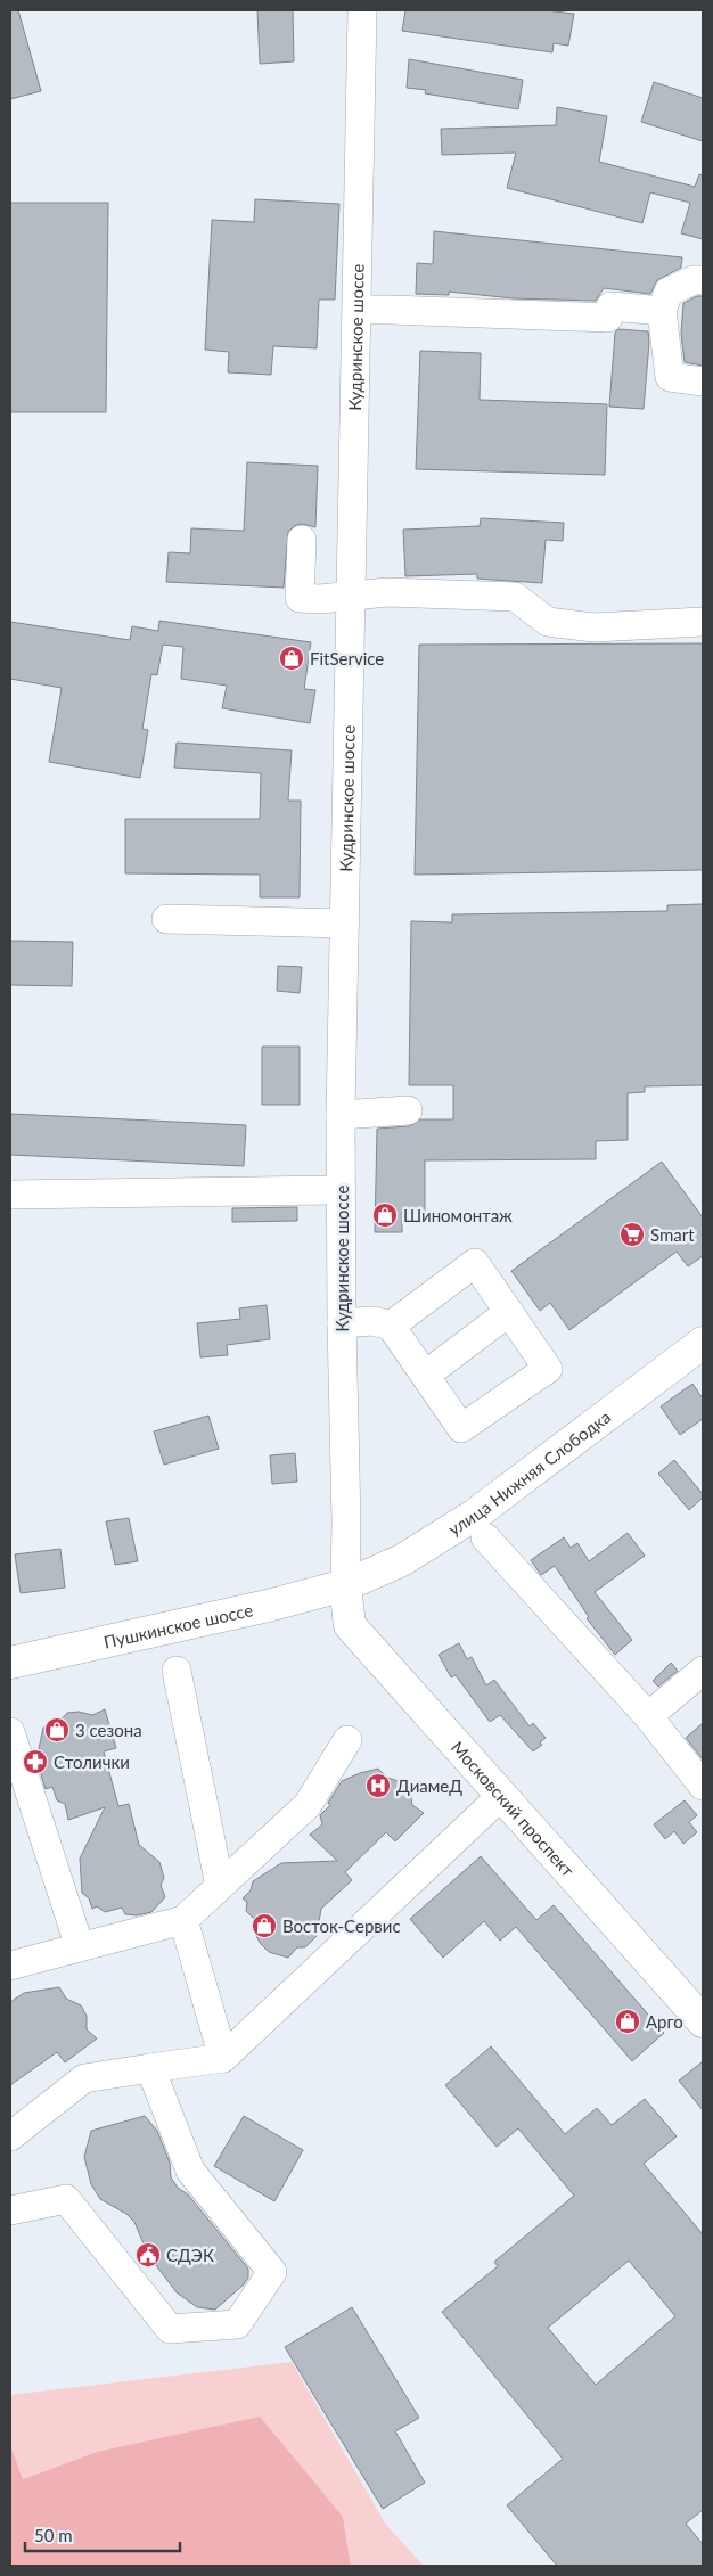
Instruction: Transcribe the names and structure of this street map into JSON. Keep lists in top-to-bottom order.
{
  "streets": {
    "main road": ["улица Нижняя Слободка", "Пушкинское шоссе", "Московский проспект"],
    "street": ["Кудринское шоссе"]
  },
  "crossings": [
    ["Кудринское шоссе", "улица Нижняя Слободка"],
    ["Кудринское шоссе", "Пушкинское шоссе"],
    ["Кудринское шоссе", "Московский проспект"],
    ["улица Нижняя Слободка", "Пушкинское шоссе"],
    ["улица Нижняя Слободка", "Московский проспект"],
    ["Пушкинское шоссе", "Московский проспект"]
  ],
  "places": {
    "shop": [
      "FitService",
      "Шиномонтаж",
      "3 сезона",
      "Восток-Сервис",
      "Арго"
    ],
    "supermarket": ["Smart"],
    "pharmacy": ["Столички"],
    "hospital": ["ДиамеД"],
    "public building": ["СДЭК"]
  },
  "scale_bar": "50 m"
}
